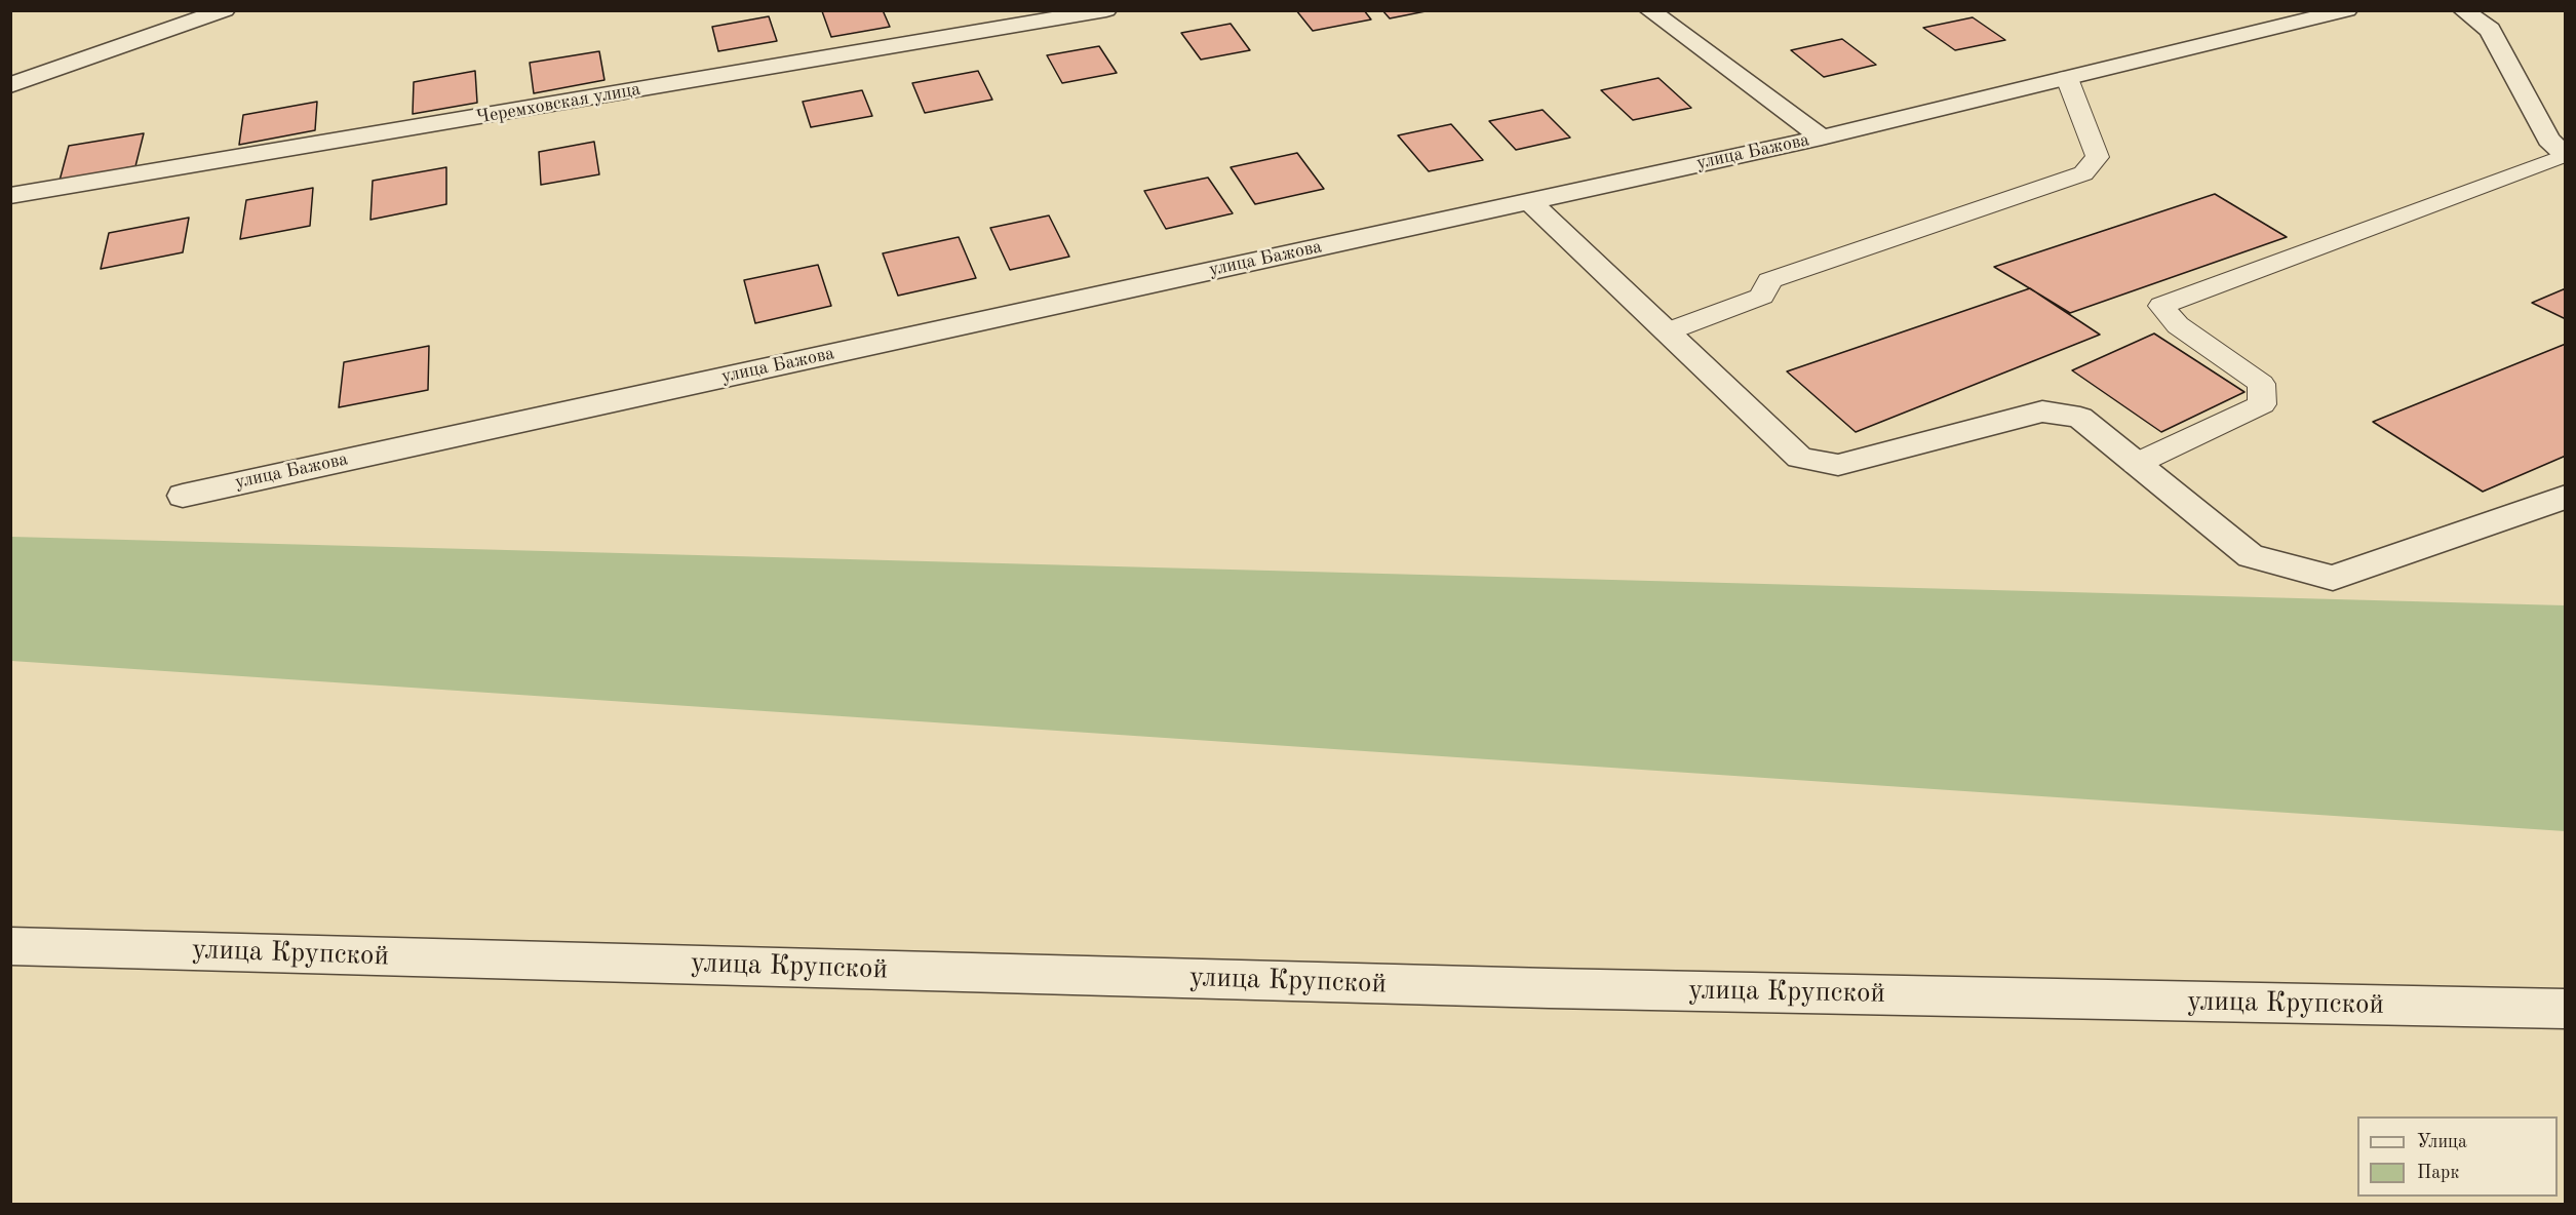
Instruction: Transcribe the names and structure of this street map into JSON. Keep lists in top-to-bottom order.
{
  "streets": {
    "street": ["Черемховская улица", "улица Бажова", "улица Крупской"]
  },
  "legend": ["Улица", "Парк"]
}
